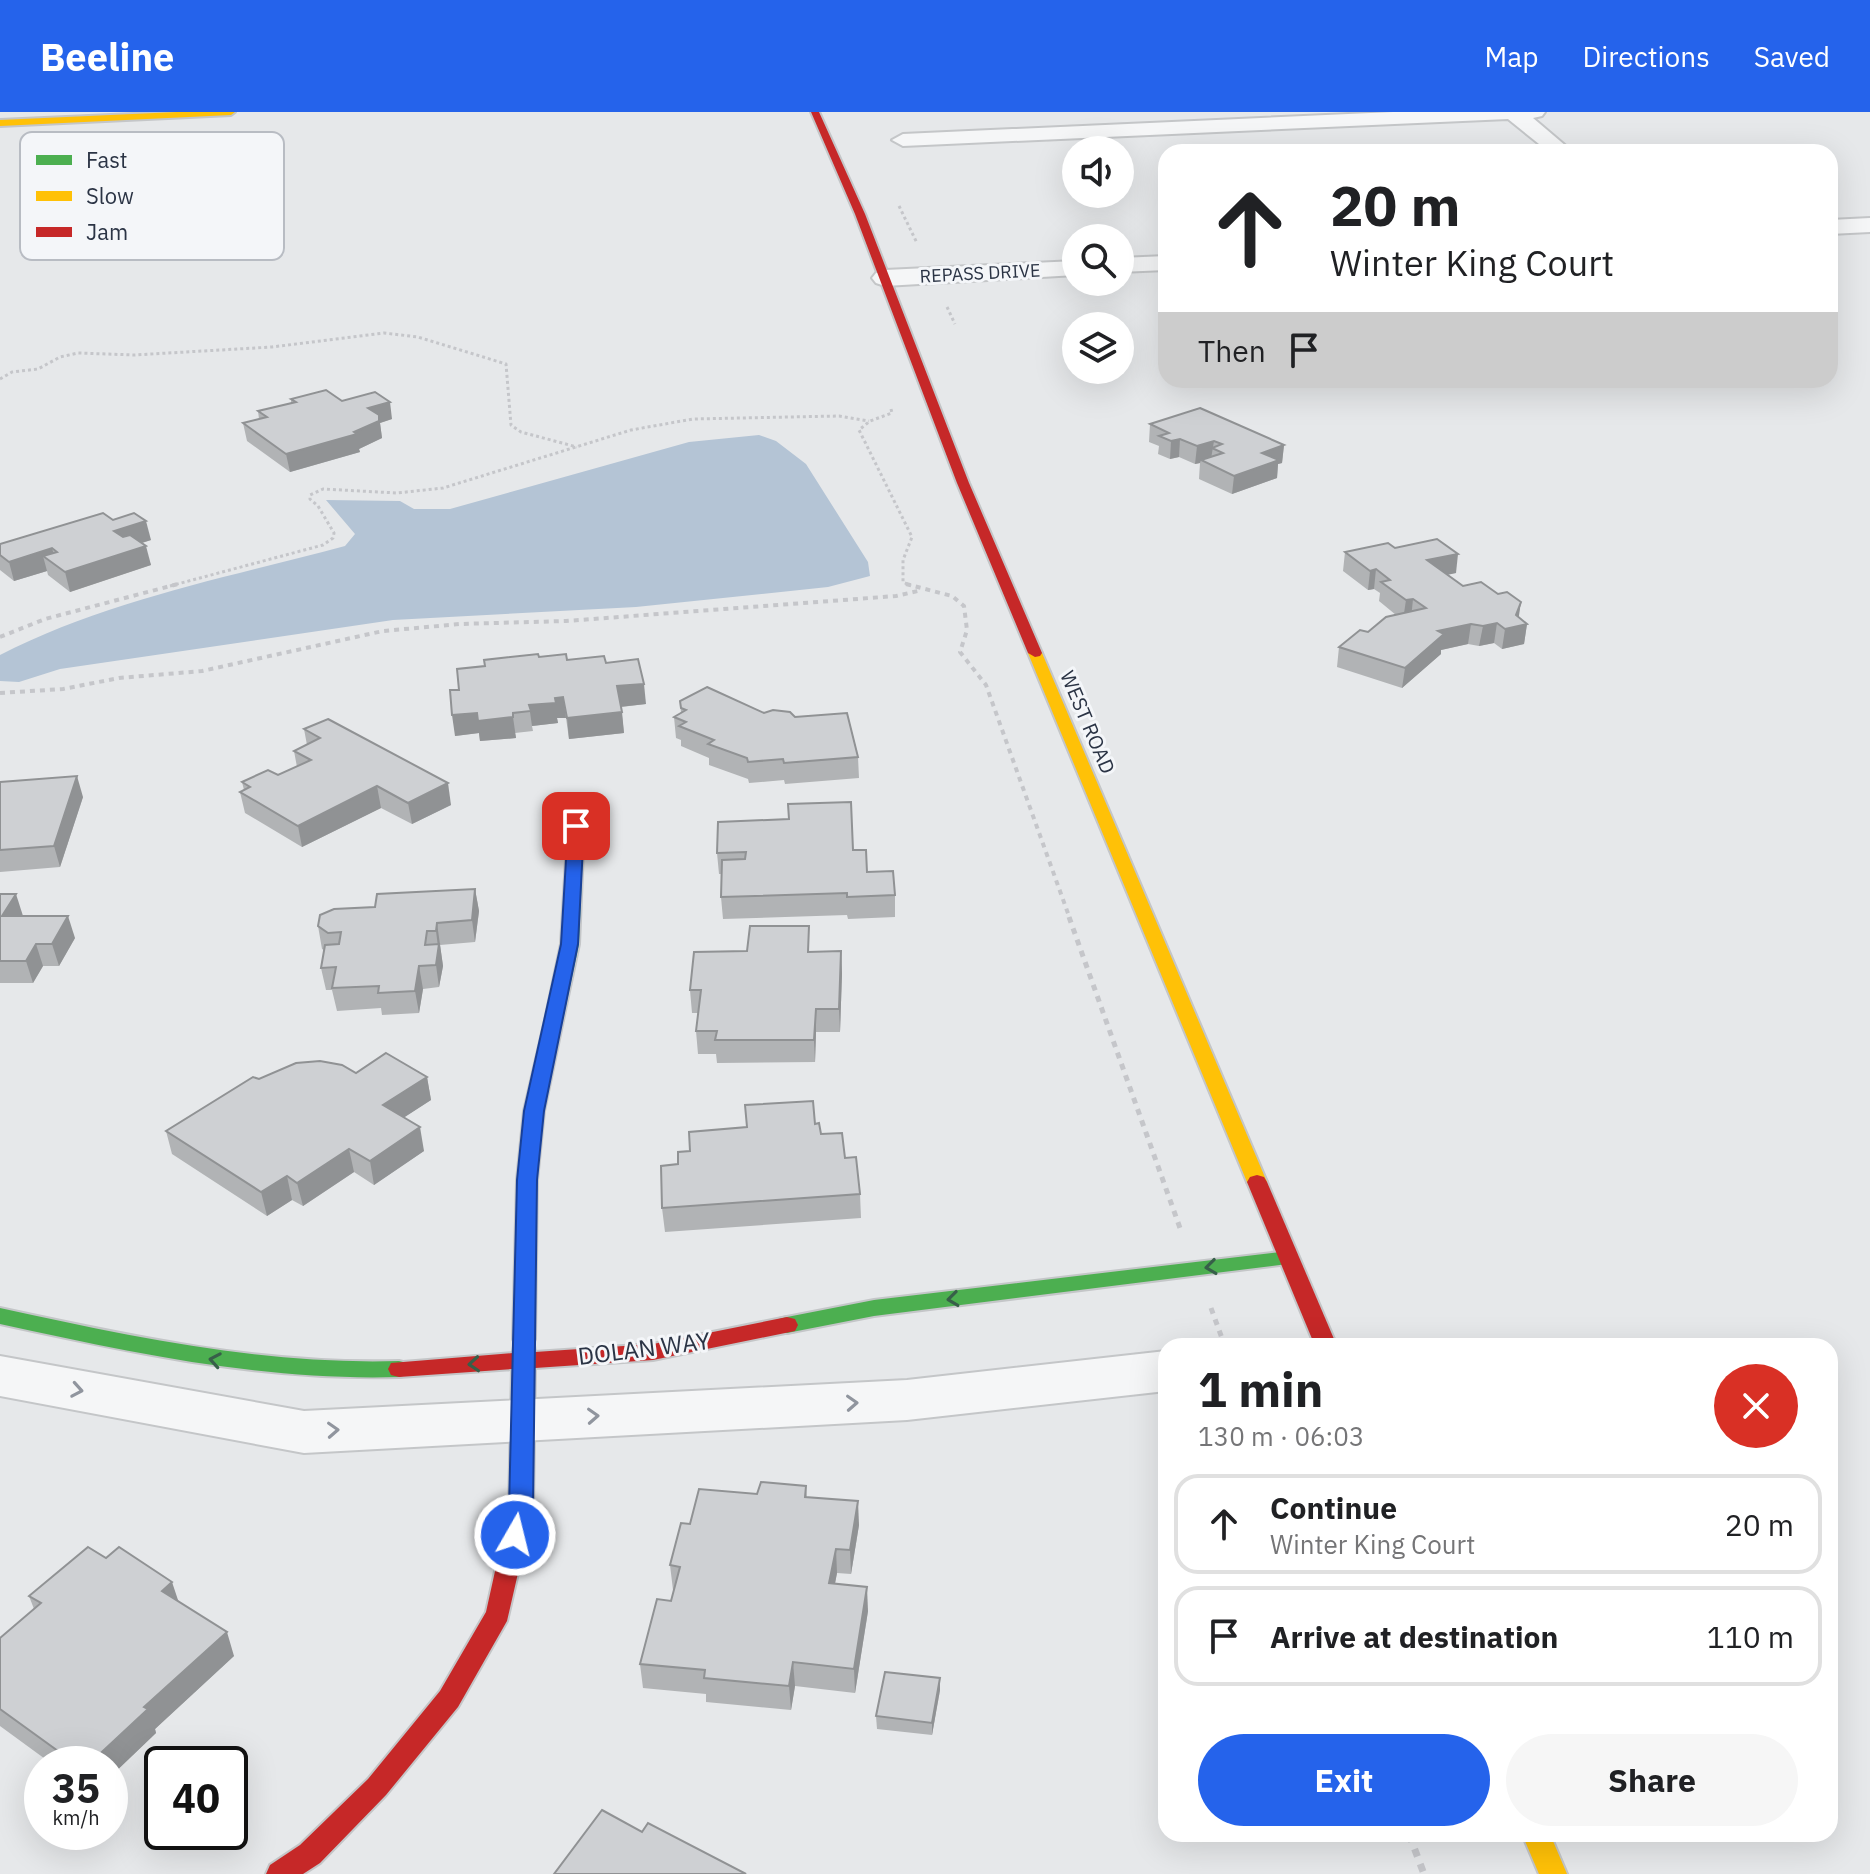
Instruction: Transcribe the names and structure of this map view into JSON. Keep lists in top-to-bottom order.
{
  "streets": {
    "street": ["REPASS DRIVE", "WEST ROAD", "DOLAN WAY"]
  },
  "crossings": [
    ["REPASS DRIVE", "WEST ROAD"],
    ["WEST ROAD", "DOLAN WAY"]
  ],
  "legend": ["Fast", "Slow", "Jam"],
  "page": {
    "header": "Beeline",
    "nav": ["Map", "Directions", "Saved"],
    "turn": ["20 m", "Winter King Court"],
    "then": "Then",
    "heading": ["1 min", "130 m · 06:03"],
    "list": [
      {
        "name": "Continue",
        "note": "Winter King Court",
        "value": "20 m"
      },
      {
        "name": "Arrive at destination",
        "value": "110 m"
      }
    ],
    "buttons": ["Exit", "Share"],
    "speed": "35 km/h",
    "limit": "40"
  }
}
